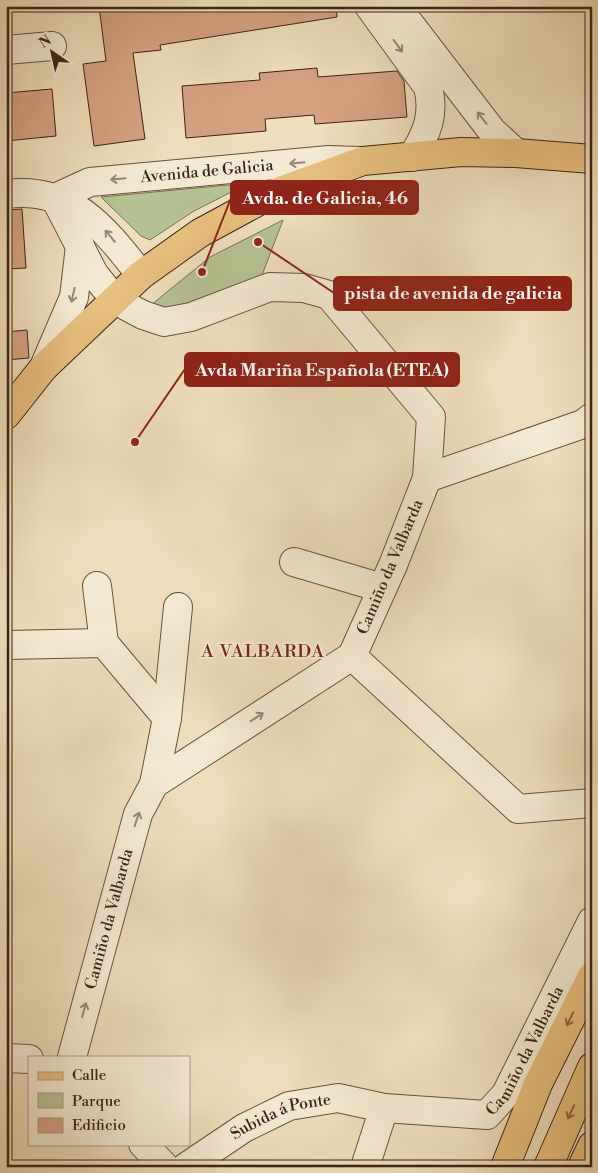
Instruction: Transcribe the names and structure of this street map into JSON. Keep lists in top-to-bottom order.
{
  "streets": {
    "main road": ["Avenida de Galicia"],
    "street": ["Camiño da Valbarda", "Subida á Ponte"]
  },
  "crossings": [
    ["Avenida de Galicia", "Camiño da Valbarda"],
    ["Camiño da Valbarda", "Subida á Ponte"]
  ],
  "districts": ["A VALBARDA"],
  "places": ["pista de avenida de galicia", "Avda. de Galicia, 46", "Avda Mariña Española (ETEA)"],
  "legend": ["Calle", "Parque", "Edificio"],
  "north": "top left"
}
